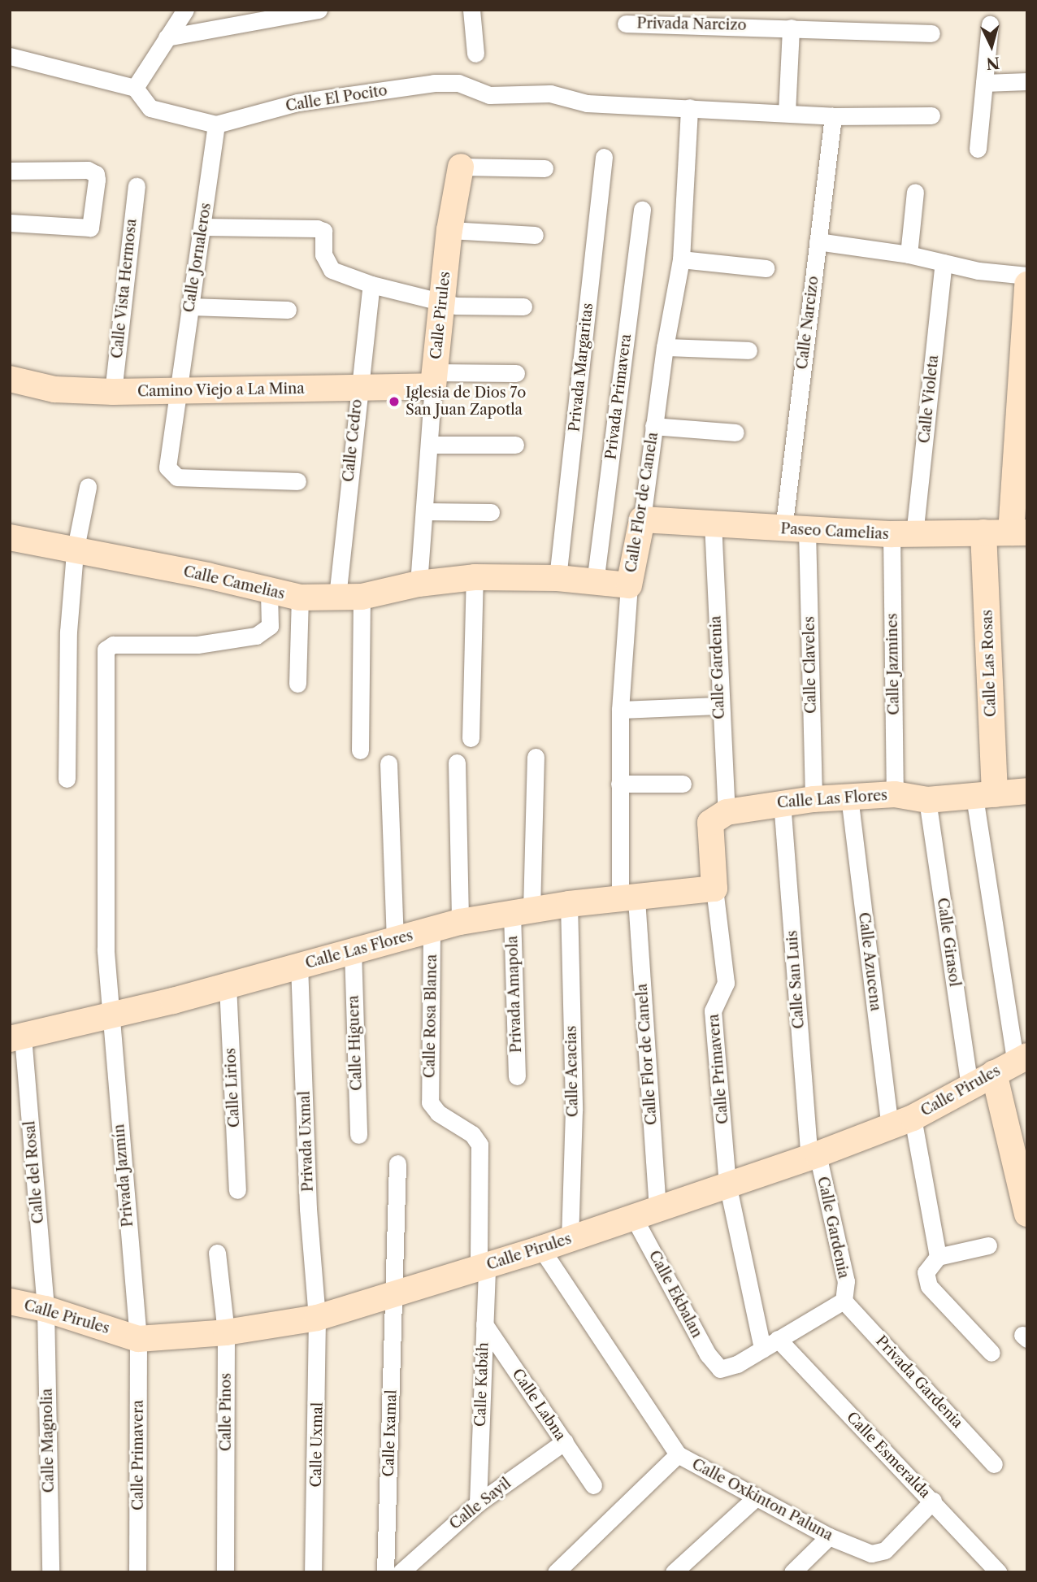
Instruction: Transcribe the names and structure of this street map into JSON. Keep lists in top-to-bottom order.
{
  "streets": {
    "street": [
      "Privada Narcizo",
      "Calle El Pocito",
      "Calle Jornaleros",
      "Calle Vista Hermosa",
      "Calle Pirules",
      "Calle Narcizo",
      "Privada Margaritas",
      "Camino Viejo a La Mina",
      "Privada Primavera",
      "Calle Violeta",
      "Calle Cedro",
      "Calle Flor de Canela",
      "Paseo Camelias",
      "Calle Camelias",
      "Calle Las Rosas",
      "Calle Jazmines",
      "Calle Claveles",
      "Calle Gardenia",
      "Calle Las Flores",
      "Calle Girasol",
      "Calle Azucena",
      "Calle San Luis",
      "Privada Amapola",
      "Calle Rosa Blanca",
      "Calle Higuera",
      "Calle Primavera",
      "Calle Acacias",
      "Calle Lirios",
      "Privada Uxmal",
      "Calle del Rosal",
      "Privada Jazmín",
      "Calle Ekbalan",
      "Privada Gardenia",
      "Calle Kabáh",
      "Calle Labna",
      "Calle Pinos",
      "Calle Ixamal",
      "Calle Magnolia",
      "Calle Uxmal",
      "Calle Esmeralda",
      "Calle Oxkinton Paluna",
      "Calle Sayil"
    ]
  },
  "crossings": [
    ["Calle El Pocito", "Calle Jornaleros"],
    ["Calle El Pocito", "Calle Flor de Canela"],
    ["Calle Jornaleros", "Camino Viejo a La Mina"],
    ["Calle Vista Hermosa", "Camino Viejo a La Mina"],
    ["Calle Pirules", "Camino Viejo a La Mina"],
    ["Calle Pirules", "Calle Flor de Canela"],
    ["Calle Pirules", "Calle Camelias"],
    ["Calle Pirules", "Calle Gardenia"],
    ["Calle Pirules", "Calle Girasol"],
    ["Calle Pirules", "Calle Azucena"],
    ["Calle Pirules", "Calle San Luis"],
    ["Calle Pirules", "Calle Primavera"],
    ["Calle Pirules", "Calle Acacias"],
    ["Calle Pirules", "Privada Uxmal"],
    ["Calle Pirules", "Calle del Rosal"],
    ["Calle Pirules", "Privada Jazmín"],
    ["Calle Pirules", "Calle Ekbalan"],
    ["Calle Pirules", "Calle Kabáh"],
    ["Calle Pirules", "Calle Pinos"],
    ["Calle Pirules", "Calle Ixamal"],
    ["Calle Pirules", "Calle Magnolia"],
    ["Calle Pirules", "Calle Uxmal"],
    ["Calle Pirules", "Calle Oxkinton Paluna"],
    ["Calle Narcizo", "Paseo Camelias"],
    ["Calle Narcizo", "Calle Claveles"],
    ["Privada Margaritas", "Calle Camelias"],
    ["Camino Viejo a La Mina", "Calle Cedro"],
    ["Privada Primavera", "Calle Camelias"],
    ["Calle Violeta", "Paseo Camelias"],
    ["Calle Violeta", "Calle Jazmines"],
    ["Calle Cedro", "Calle Camelias"],
    ["Calle Flor de Canela", "Paseo Camelias"],
    ["Calle Flor de Canela", "Calle Camelias"],
    ["Calle Flor de Canela", "Calle Las Flores"],
    ["Calle Flor de Canela", "Calle Ekbalan"],
    ["Paseo Camelias", "Calle Las Rosas"],
    ["Paseo Camelias", "Calle Jazmines"],
    ["Paseo Camelias", "Calle Claveles"],
    ["Paseo Camelias", "Calle Gardenia"],
    ["Calle Camelias", "Privada Jazmín"],
    ["Calle Las Rosas", "Calle Las Flores"],
    ["Calle Jazmines", "Calle Las Flores"],
    ["Calle Claveles", "Calle Las Flores"],
    ["Calle Gardenia", "Calle Las Flores"],
    ["Calle Gardenia", "Calle San Luis"],
    ["Calle Gardenia", "Calle Primavera"],
    ["Calle Gardenia", "Privada Gardenia"],
    ["Calle Las Flores", "Calle Girasol"],
    ["Calle Las Flores", "Calle Azucena"],
    ["Calle Las Flores", "Calle San Luis"],
    ["Calle Las Flores", "Privada Amapola"],
    ["Calle Las Flores", "Calle Rosa Blanca"],
    ["Calle Las Flores", "Calle Higuera"],
    ["Calle Las Flores", "Calle Primavera"],
    ["Calle Las Flores", "Calle Acacias"],
    ["Calle Las Flores", "Calle Lirios"],
    ["Calle Las Flores", "Privada Uxmal"],
    ["Calle Las Flores", "Calle del Rosal"],
    ["Calle Las Flores", "Privada Jazmín"],
    ["Calle Rosa Blanca", "Calle Kabáh"],
    ["Calle Primavera", "Privada Jazmín"],
    ["Privada Uxmal", "Calle Uxmal"],
    ["Calle del Rosal", "Calle Magnolia"],
    ["Calle Kabáh", "Calle Labna"],
    ["Calle Kabáh", "Calle Sayil"],
    ["Calle Labna", "Calle Sayil"],
    ["Calle Esmeralda", "Calle Oxkinton Paluna"]
  ],
  "places": ["Iglesia de Dios 7o San Juan Zapotla"],
  "north": "bottom"
}
